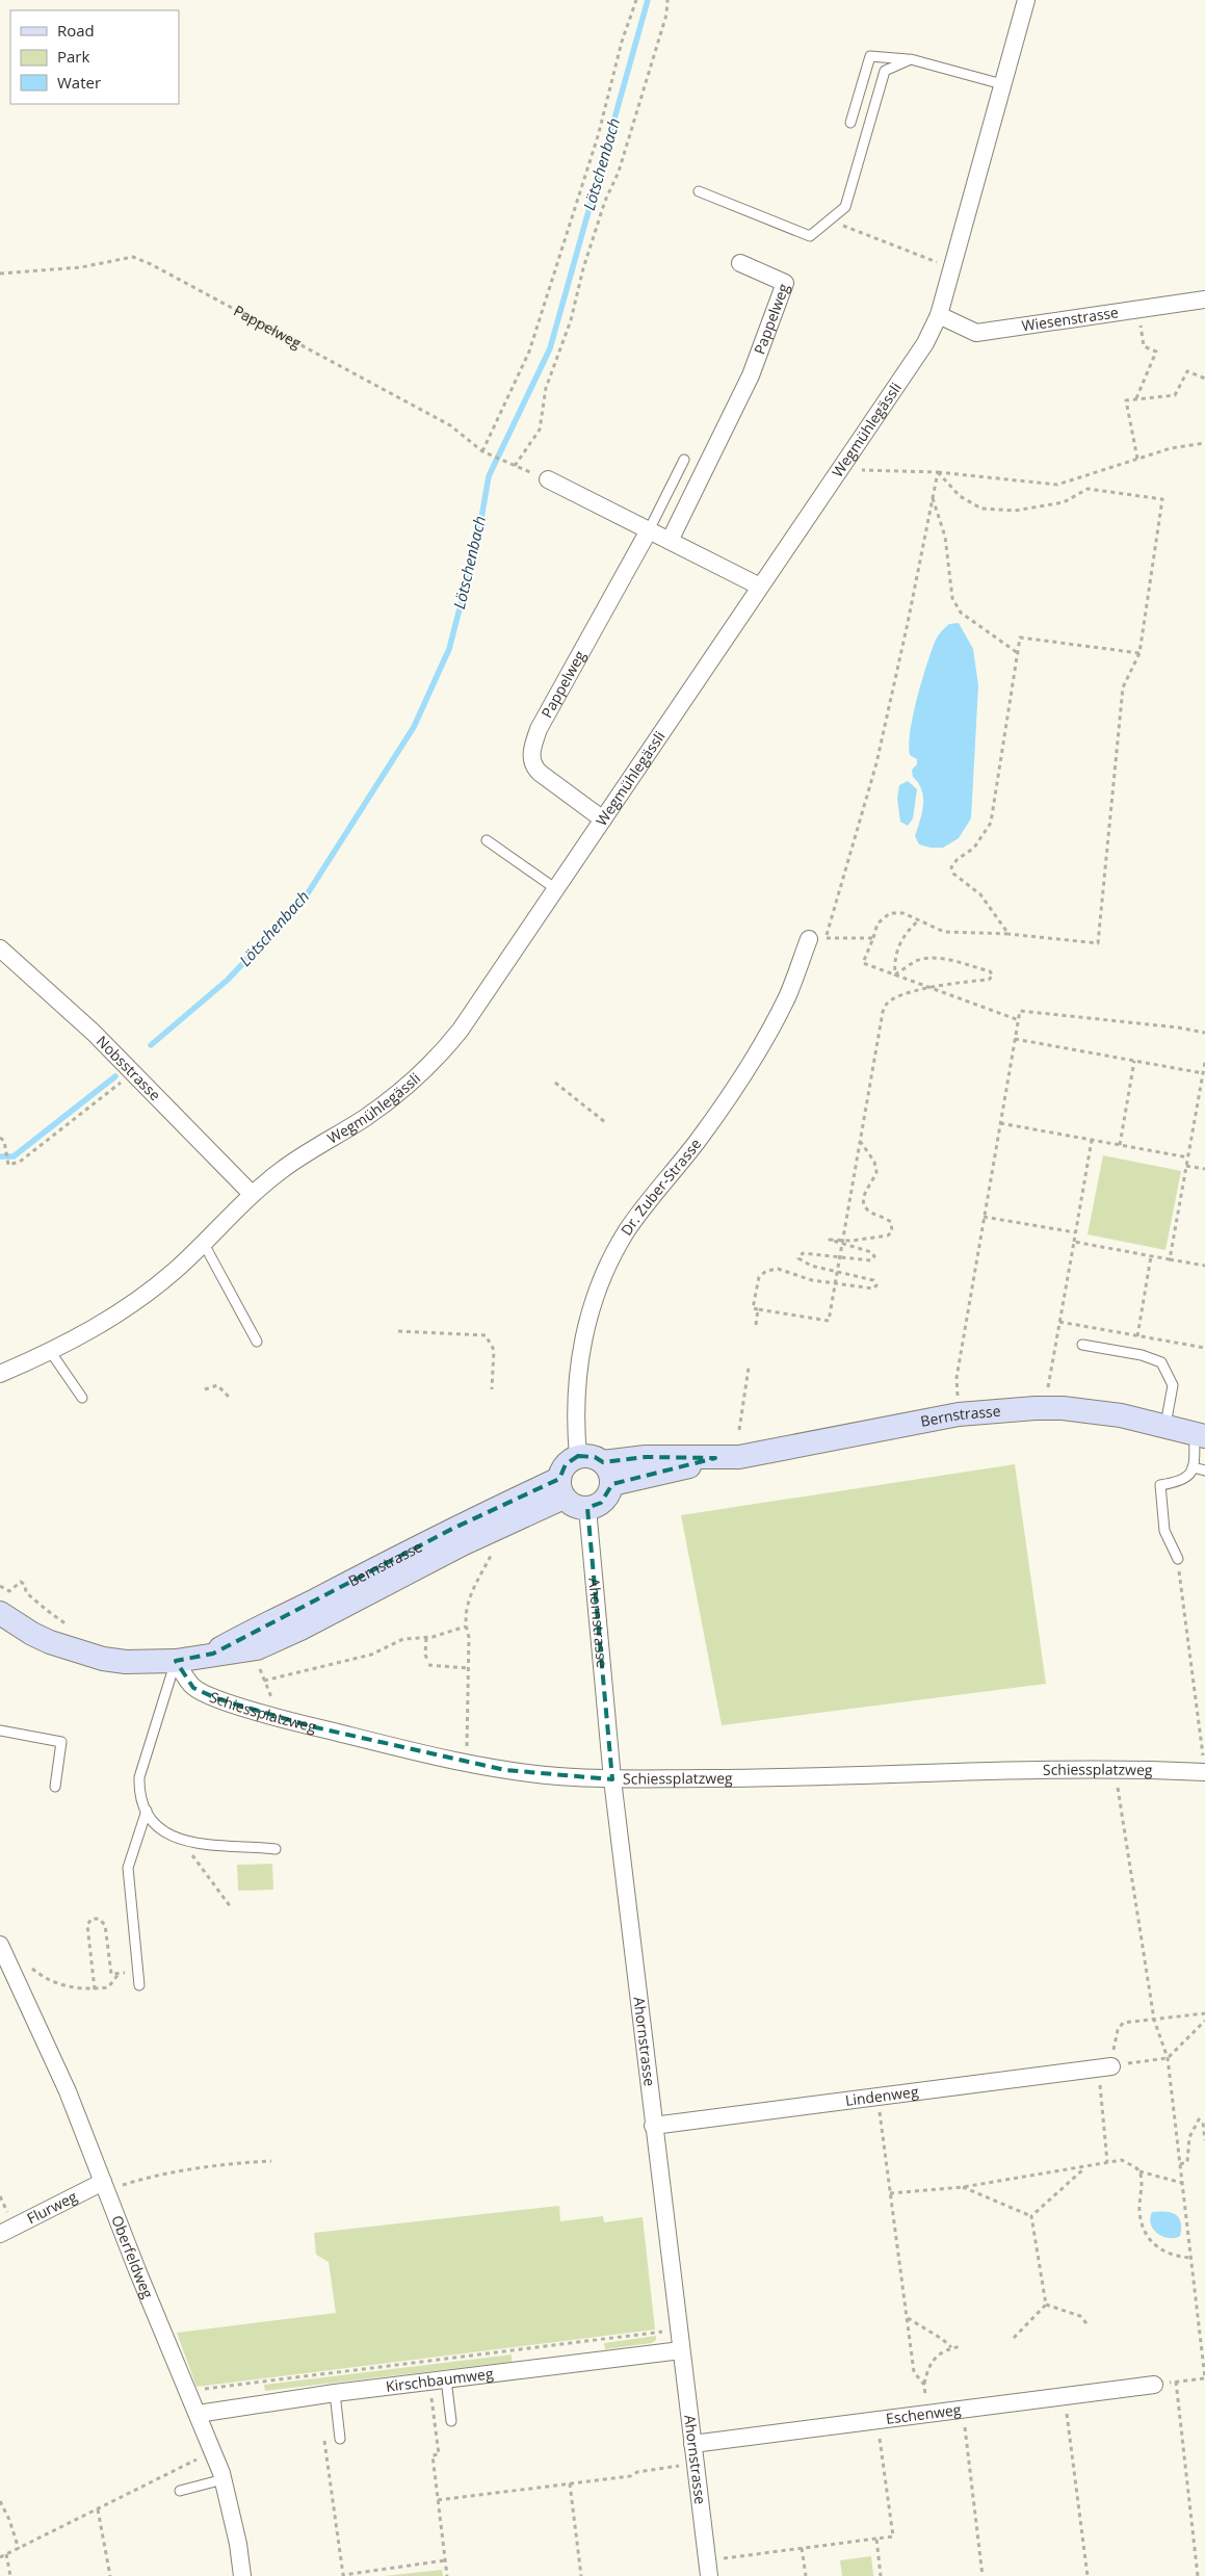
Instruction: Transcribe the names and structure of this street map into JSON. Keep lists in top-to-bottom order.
{
  "streets": {
    "main road": ["Bernstrasse"],
    "street": [
      "Wiesenstrasse",
      "Pappelweg",
      "Wegmühlegässli",
      "Nobsstrasse",
      "Dr. Zuber-Strasse",
      "Ahornstrasse",
      "Schiessplatzweg",
      "Lindenweg",
      "Flurweg",
      "Oberfeldweg",
      "Kirschbaumweg",
      "Eschenweg"
    ]
  },
  "crossings": [
    ["Wiesenstrasse", "Wegmühlegässli"],
    ["Pappelweg", "Wegmühlegässli"],
    ["Wegmühlegässli", "Nobsstrasse"],
    ["Dr. Zuber-Strasse", "Bernstrasse"],
    ["Dr. Zuber-Strasse", "Ahornstrasse"],
    ["Bernstrasse", "Ahornstrasse"],
    ["Bernstrasse", "Schiessplatzweg"],
    ["Ahornstrasse", "Schiessplatzweg"],
    ["Ahornstrasse", "Lindenweg"],
    ["Ahornstrasse", "Kirschbaumweg"],
    ["Ahornstrasse", "Eschenweg"],
    ["Flurweg", "Oberfeldweg"],
    ["Oberfeldweg", "Kirschbaumweg"]
  ],
  "water": ["Lötschenbach"],
  "legend": ["Road", "Park", "Water"]
}
